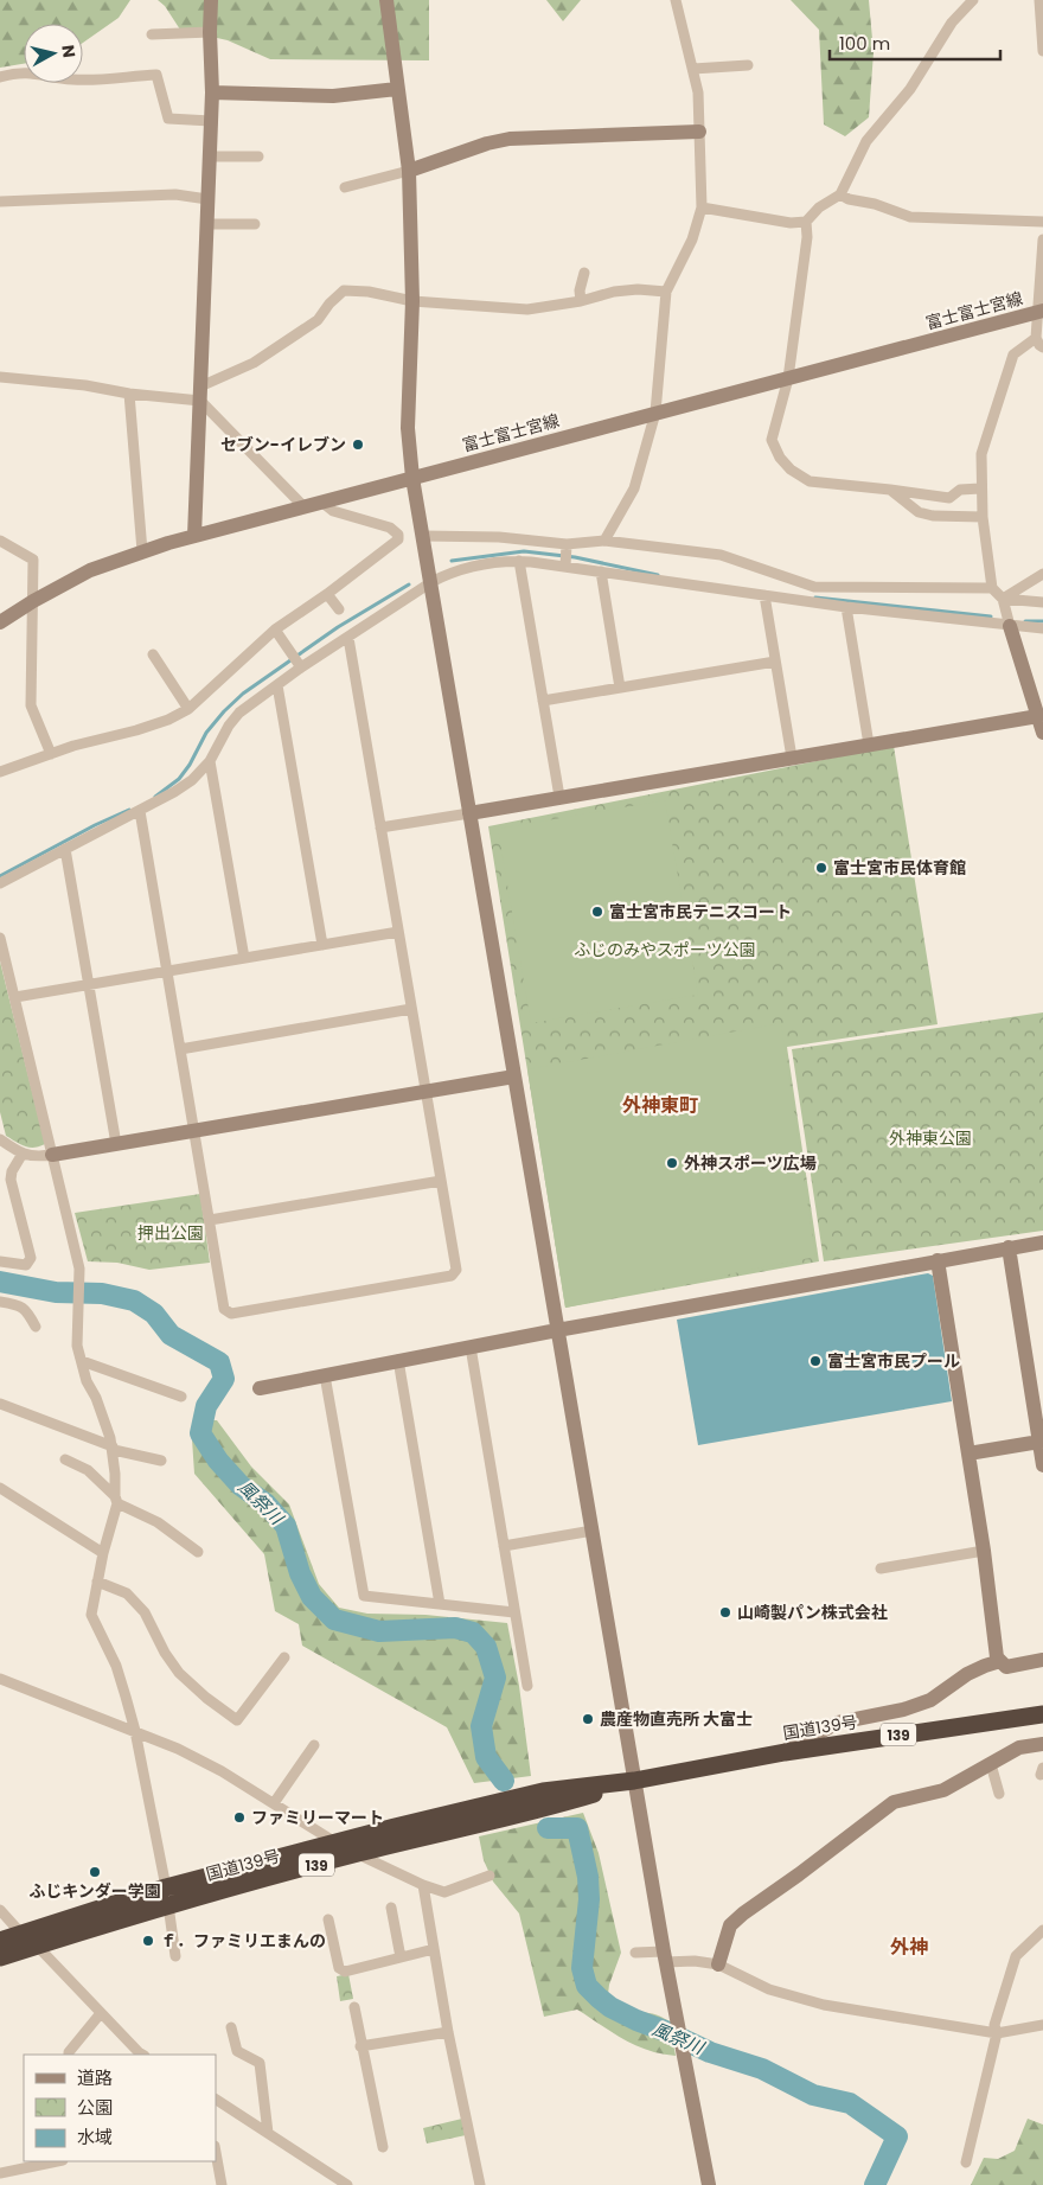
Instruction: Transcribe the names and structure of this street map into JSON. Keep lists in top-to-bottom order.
{
  "streets": {
    "highway": ["国道139号", "139"],
    "street": ["富士富士宮線"]
  },
  "crossings": [
    ["国道139号", "139"]
  ],
  "districts": ["外神東町", "外神"],
  "water": ["風祭川"],
  "parks": ["ふじのみやスポーツ公園", "外神東公園", "押出公園"],
  "places": [
    "セブン-イレブン",
    "富士宮市民体育館",
    "富士宮市民テニスコート",
    "外神スポーツ広場",
    "富士宮市民プール",
    "山崎製パン株式会社",
    "農産物直売所 大富士",
    "ファミリーマート",
    "ふじキンダー学園",
    "ｆ．ファミリエまんの"
  ],
  "legend": ["道路", "公園", "水域"],
  "scale_bar": "100 m",
  "north": "right"
}
